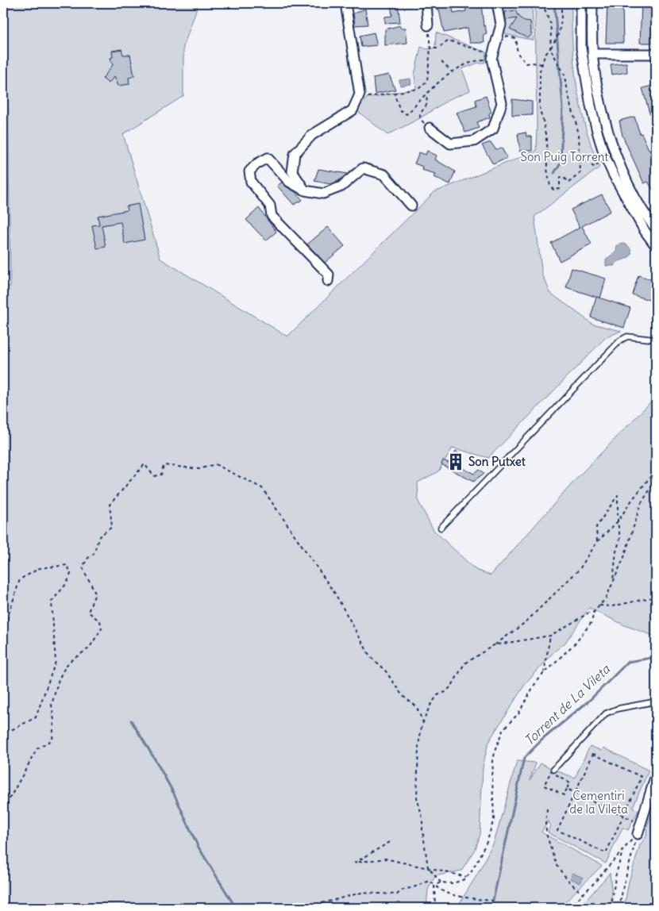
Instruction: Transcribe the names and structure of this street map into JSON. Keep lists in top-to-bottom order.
{
  "water": ["Torrent de La Vileta"],
  "parks": ["Son Puig Torrent", "Cementiri de la Vileta"],
  "places": {
    "building": ["Son Putxet"]
  }
}
